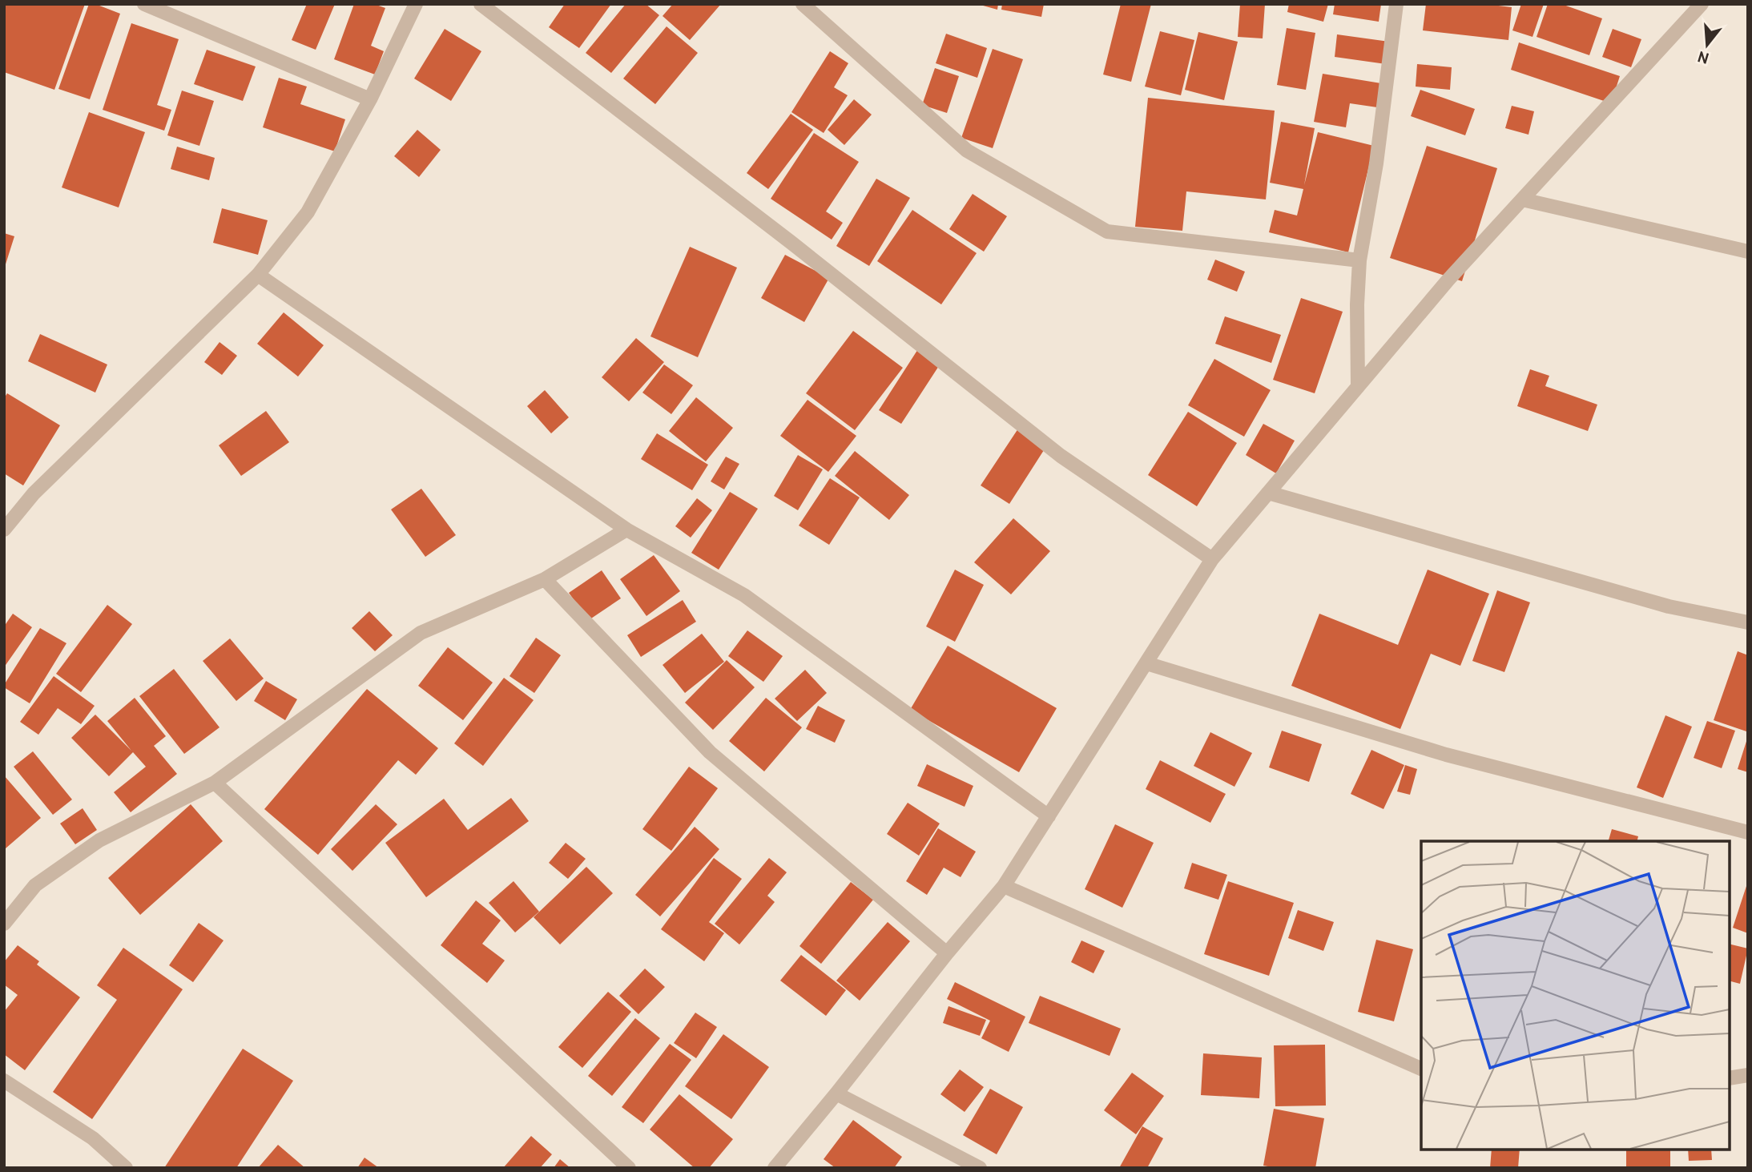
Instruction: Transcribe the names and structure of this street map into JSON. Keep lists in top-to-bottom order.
{
  "north": "bottom"
}
